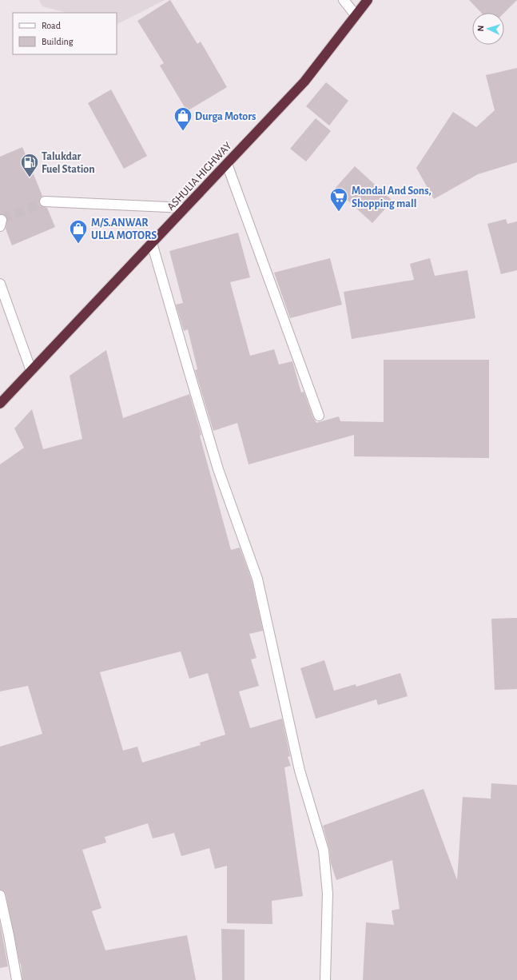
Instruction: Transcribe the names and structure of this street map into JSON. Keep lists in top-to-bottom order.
{
  "streets": {
    "highway": ["ASHULIA HIGHWAY"]
  },
  "places": {
    "shop": ["Durga Motors", "M/S.ANWAR ULLA MOTORS"],
    "fuel station": ["Talukdar Fuel Station"],
    "supermarket": ["Mondal And Sons, Shopping mall"]
  },
  "legend": ["Road", "Building"],
  "north": "left"
}
